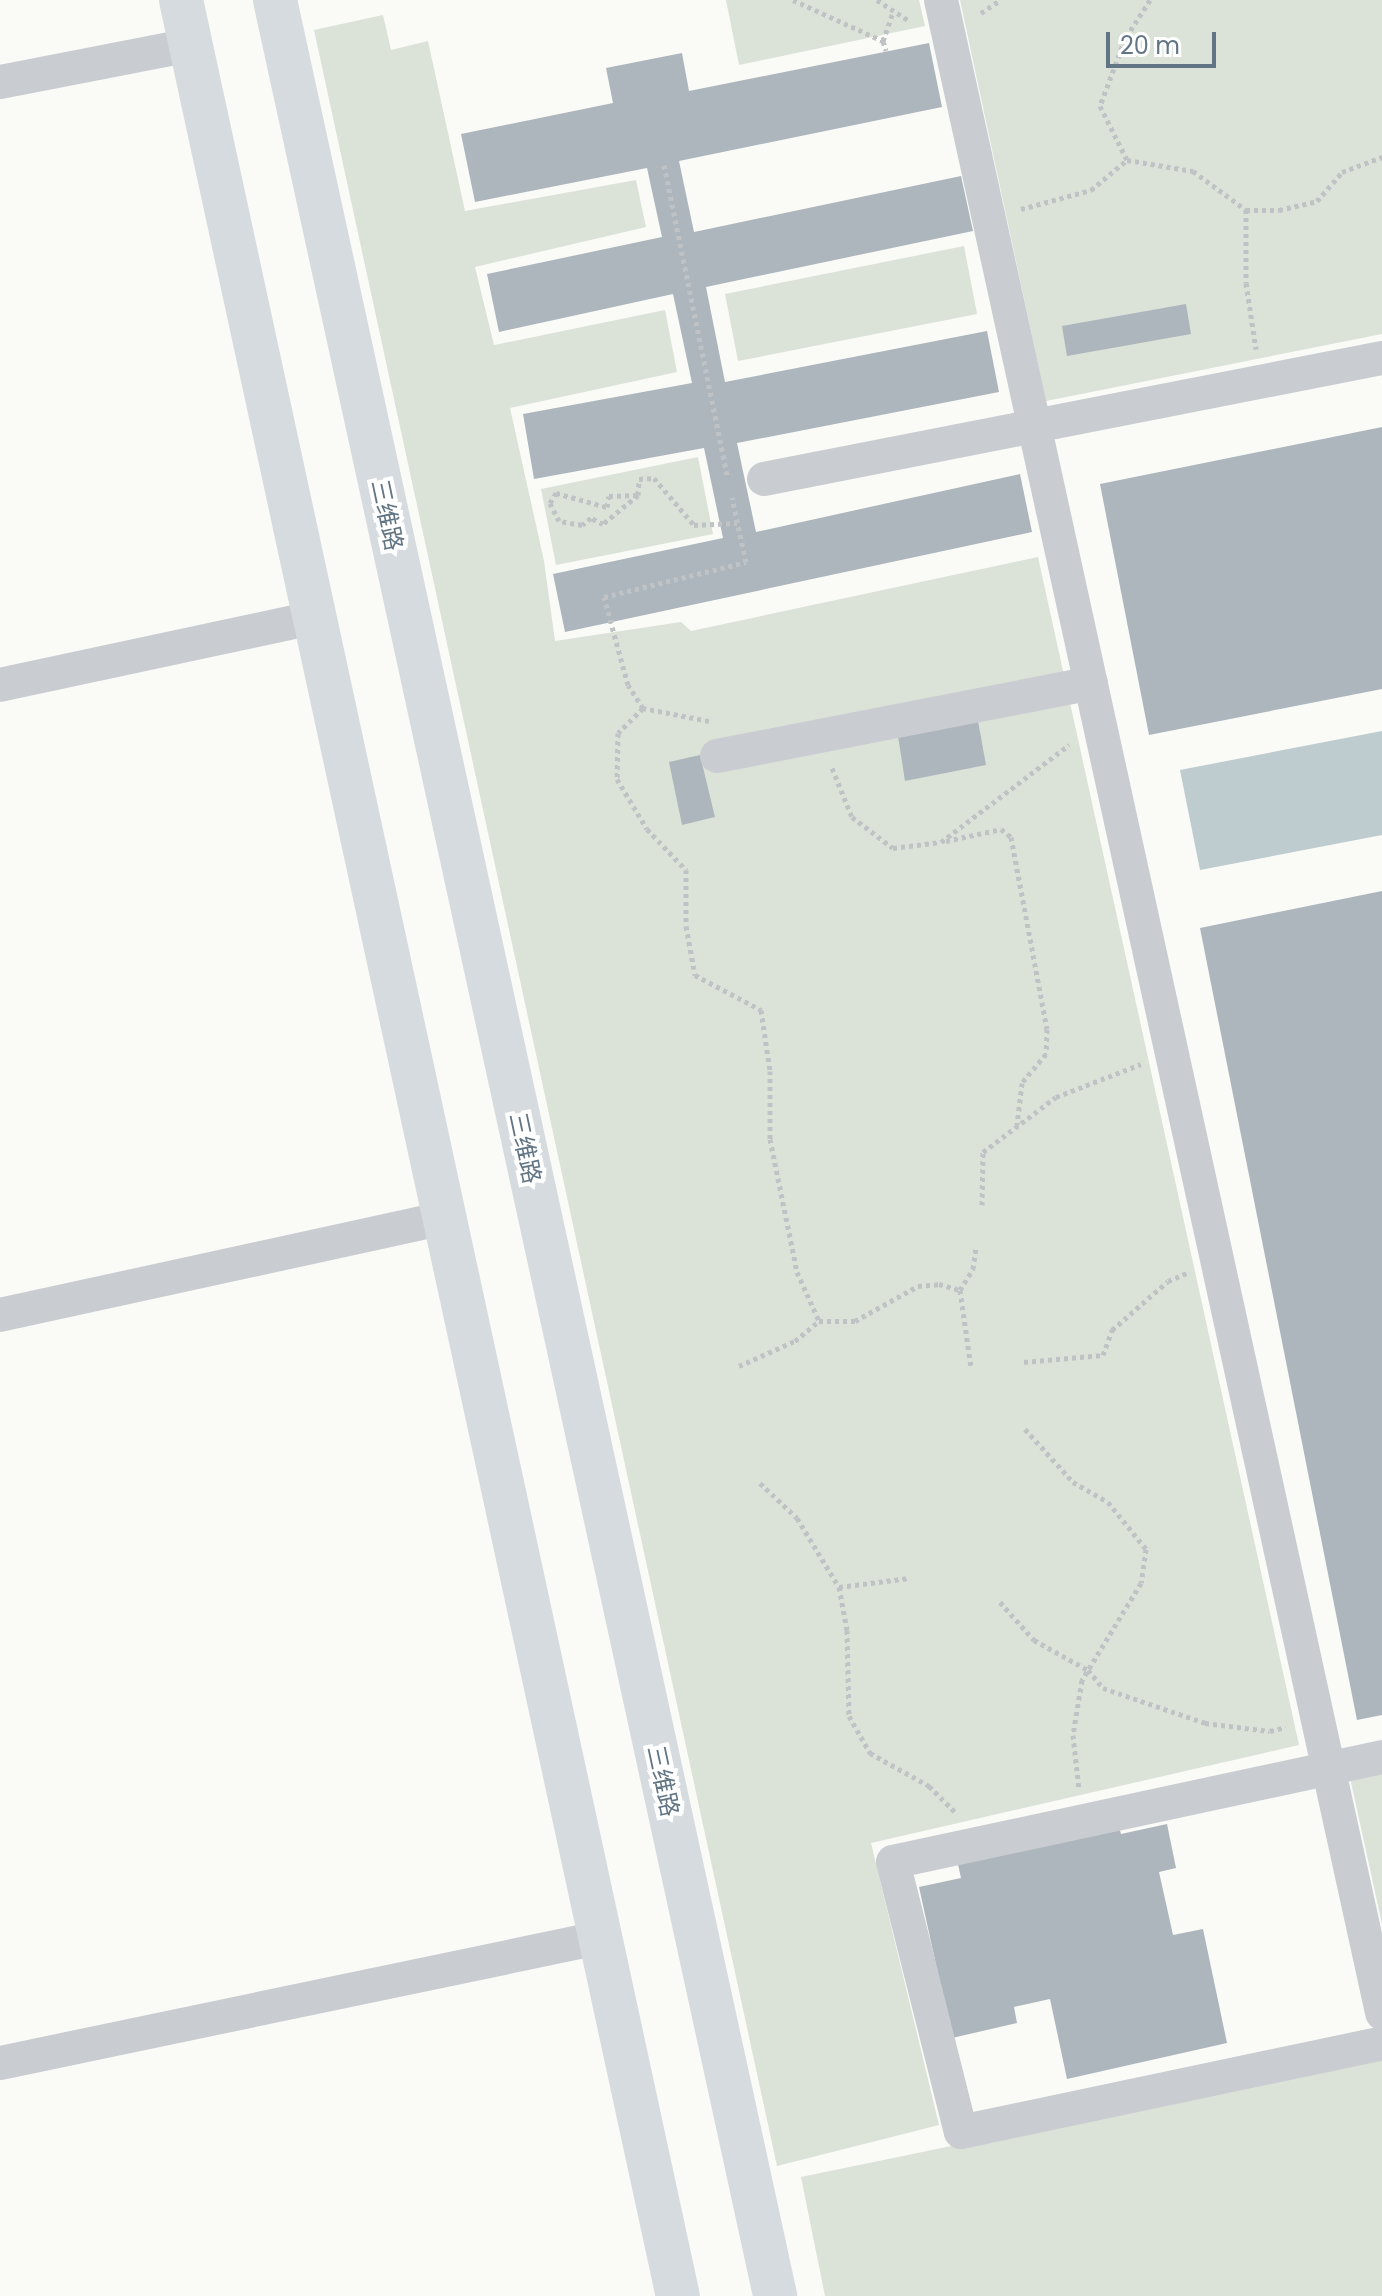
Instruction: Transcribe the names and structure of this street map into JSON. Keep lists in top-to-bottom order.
{
  "streets": {
    "main road": ["三维路"]
  },
  "scale_bar": "20 m"
}
